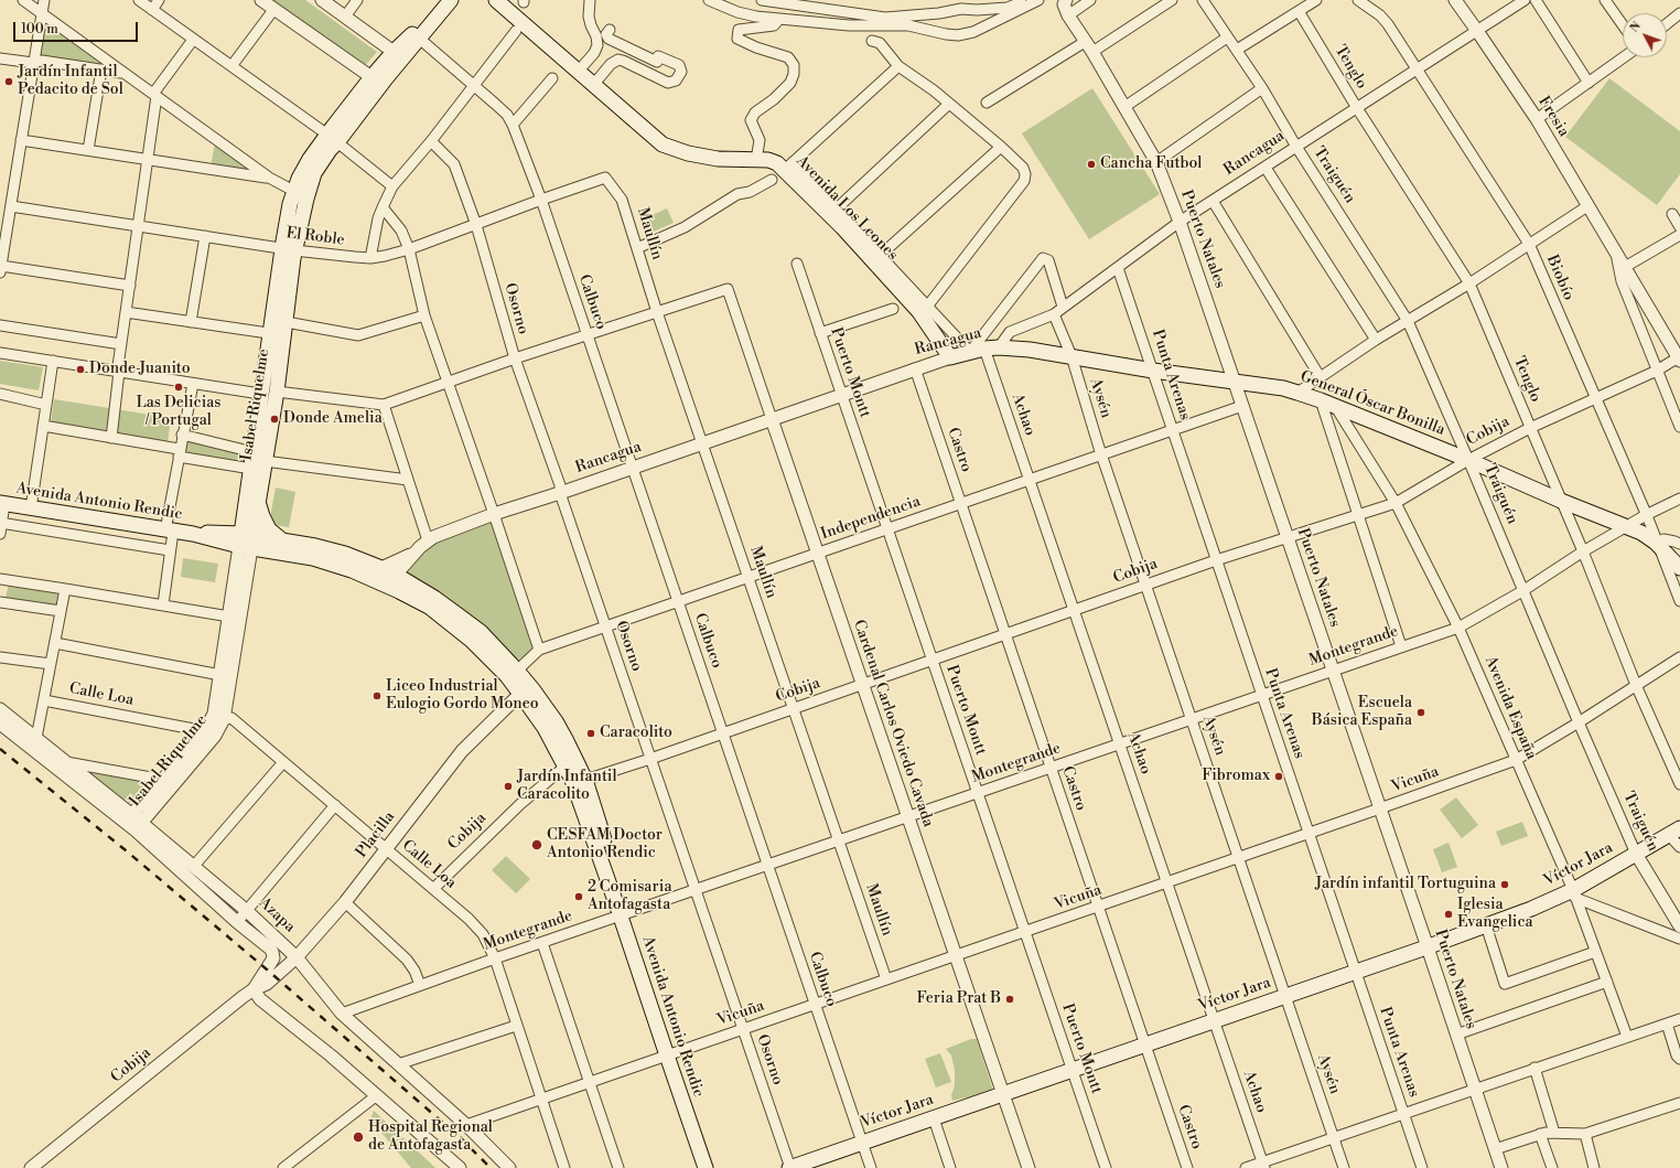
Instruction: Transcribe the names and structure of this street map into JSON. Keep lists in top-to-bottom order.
{
  "streets": {
    "main road": [
      "Rancagua",
      "Avenida Los Leones",
      "General Óscar Bonilla",
      "Isabel Riquelme",
      "Avenida Antonio Rendic",
      "Víctor Jara"
    ],
    "street": [
      "Tenglo",
      "Fresia",
      "Traiguén",
      "Maullín",
      "El Roble",
      "Puerto Natales",
      "Biobío",
      "Calbuco",
      "Osorno",
      "Puerto Montt",
      "Punta Arenas",
      "Aysén",
      "Achao",
      "Cobija",
      "Castro",
      "Independencia",
      "Montegrande",
      "Calle Loa",
      "Avenida España",
      "Cardenal Carlos Oviedo Cavada",
      "Vicuña",
      "Placilla",
      "Azapa"
    ]
  },
  "crossings": [
    ["Tenglo", "Rancagua"],
    ["Tenglo", "General Óscar Bonilla"],
    ["Tenglo", "Cobija"],
    ["Tenglo", "Montegrande"],
    ["Tenglo", "Vicuña"],
    ["Fresia", "Rancagua"],
    ["Fresia", "Cobija"],
    ["Rancagua", "Traiguén"],
    ["Rancagua", "Avenida Los Leones"],
    ["Rancagua", "Maullín"],
    ["Rancagua", "Puerto Natales"],
    ["Rancagua", "Biobío"],
    ["Rancagua", "Calbuco"],
    ["Rancagua", "Osorno"],
    ["Rancagua", "Puerto Montt"],
    ["Rancagua", "Punta Arenas"],
    ["Rancagua", "Aysén"],
    ["Rancagua", "General Óscar Bonilla"],
    ["Rancagua", "Achao"],
    ["Rancagua", "Castro"],
    ["Rancagua", "Avenida Antonio Rendic"],
    ["Rancagua", "Cardenal Carlos Oviedo Cavada"],
    ["Traiguén", "General Óscar Bonilla"],
    ["Traiguén", "Cobija"],
    ["Traiguén", "Montegrande"],
    ["Traiguén", "Vicuña"],
    ["Traiguén", "Víctor Jara"],
    ["Maullín", "El Roble"],
    ["Maullín", "Cobija"],
    ["Maullín", "Independencia"],
    ["Maullín", "Montegrande"],
    ["Maullín", "Cardenal Carlos Oviedo Cavada"],
    ["Maullín", "Vicuña"],
    ["El Roble", "Calbuco"],
    ["El Roble", "Osorno"],
    ["El Roble", "Isabel Riquelme"],
    ["Puerto Natales", "General Óscar Bonilla"],
    ["Puerto Natales", "Cobija"],
    ["Puerto Natales", "Independencia"],
    ["Puerto Natales", "Montegrande"],
    ["Puerto Natales", "Vicuña"],
    ["Puerto Natales", "Víctor Jara"],
    ["Biobío", "General Óscar Bonilla"],
    ["Biobío", "Cobija"],
    ["Biobío", "Montegrande"],
    ["Calbuco", "Isabel Riquelme"],
    ["Calbuco", "Cobija"],
    ["Calbuco", "Independencia"],
    ["Calbuco", "Montegrande"],
    ["Calbuco", "Vicuña"],
    ["Calbuco", "Víctor Jara"],
    ["Osorno", "Cobija"],
    ["Osorno", "Independencia"],
    ["Osorno", "Montegrande"],
    ["Osorno", "Vicuña"],
    ["Osorno", "Víctor Jara"],
    ["Puerto Montt", "Cobija"],
    ["Puerto Montt", "Independencia"],
    ["Puerto Montt", "Montegrande"],
    ["Puerto Montt", "Vicuña"],
    ["Puerto Montt", "Víctor Jara"],
    ["Punta Arenas", "General Óscar Bonilla"],
    ["Punta Arenas", "Cobija"],
    ["Punta Arenas", "Independencia"],
    ["Punta Arenas", "Montegrande"],
    ["Punta Arenas", "Vicuña"],
    ["Punta Arenas", "Víctor Jara"],
    ["Aysén", "General Óscar Bonilla"],
    ["Aysén", "Cobija"],
    ["Aysén", "Independencia"],
    ["Aysén", "Montegrande"],
    ["Aysén", "Vicuña"],
    ["Aysén", "Víctor Jara"],
    ["General Óscar Bonilla", "Cobija"],
    ["General Óscar Bonilla", "Montegrande"],
    ["General Óscar Bonilla", "Avenida España"],
    ["Isabel Riquelme", "Avenida Antonio Rendic"],
    ["Isabel Riquelme", "Calle Loa"],
    ["Isabel Riquelme", "Azapa"],
    ["Achao", "Cobija"],
    ["Achao", "Independencia"],
    ["Achao", "Montegrande"],
    ["Achao", "Vicuña"],
    ["Achao", "Víctor Jara"],
    ["Cobija", "Castro"],
    ["Cobija", "Avenida Antonio Rendic"],
    ["Cobija", "Calle Loa"],
    ["Cobija", "Avenida España"],
    ["Cobija", "Cardenal Carlos Oviedo Cavada"],
    ["Cobija", "Placilla"],
    ["Cobija", "Azapa"],
    ["Castro", "Independencia"],
    ["Castro", "Montegrande"],
    ["Castro", "Vicuña"],
    ["Castro", "Víctor Jara"],
    ["Avenida Antonio Rendic", "Independencia"],
    ["Avenida Antonio Rendic", "Montegrande"],
    ["Avenida Antonio Rendic", "Vicuña"],
    ["Avenida Antonio Rendic", "Placilla"],
    ["Independencia", "Cardenal Carlos Oviedo Cavada"],
    ["Montegrande", "Calle Loa"],
    ["Montegrande", "Avenida España"],
    ["Montegrande", "Cardenal Carlos Oviedo Cavada"],
    ["Montegrande", "Azapa"],
    ["Calle Loa", "Vicuña"],
    ["Calle Loa", "Placilla"],
    ["Avenida España", "Vicuña"],
    ["Avenida España", "Víctor Jara"],
    ["Cardenal Carlos Oviedo Cavada", "Vicuña"],
    ["Cardenal Carlos Oviedo Cavada", "Víctor Jara"],
    ["Vicuña", "Azapa"],
    ["Placilla", "Azapa"]
  ],
  "places": [
    "Jardín Infantil Pedacito de Sol",
    "Cancha Futbol",
    "Donde Juanito",
    "Las Delicias / Portugal",
    "Donde Amelia",
    "Liceo Industrial Eulogio Gordo Moneo",
    "Escuela Básica España",
    "Caracolito",
    "Fibromax",
    "Jardín Infantil Caracolito",
    "CESFAM Doctor Antonio Rendic",
    "Jardín infantil Tortuguina",
    "2 Comisaria Antofagasta",
    "Iglesia Evangelica",
    "Feria Prat B",
    "Hospital Regional de Antofagasta"
  ],
  "scale_bar": "100 m",
  "north": "top left"
}
